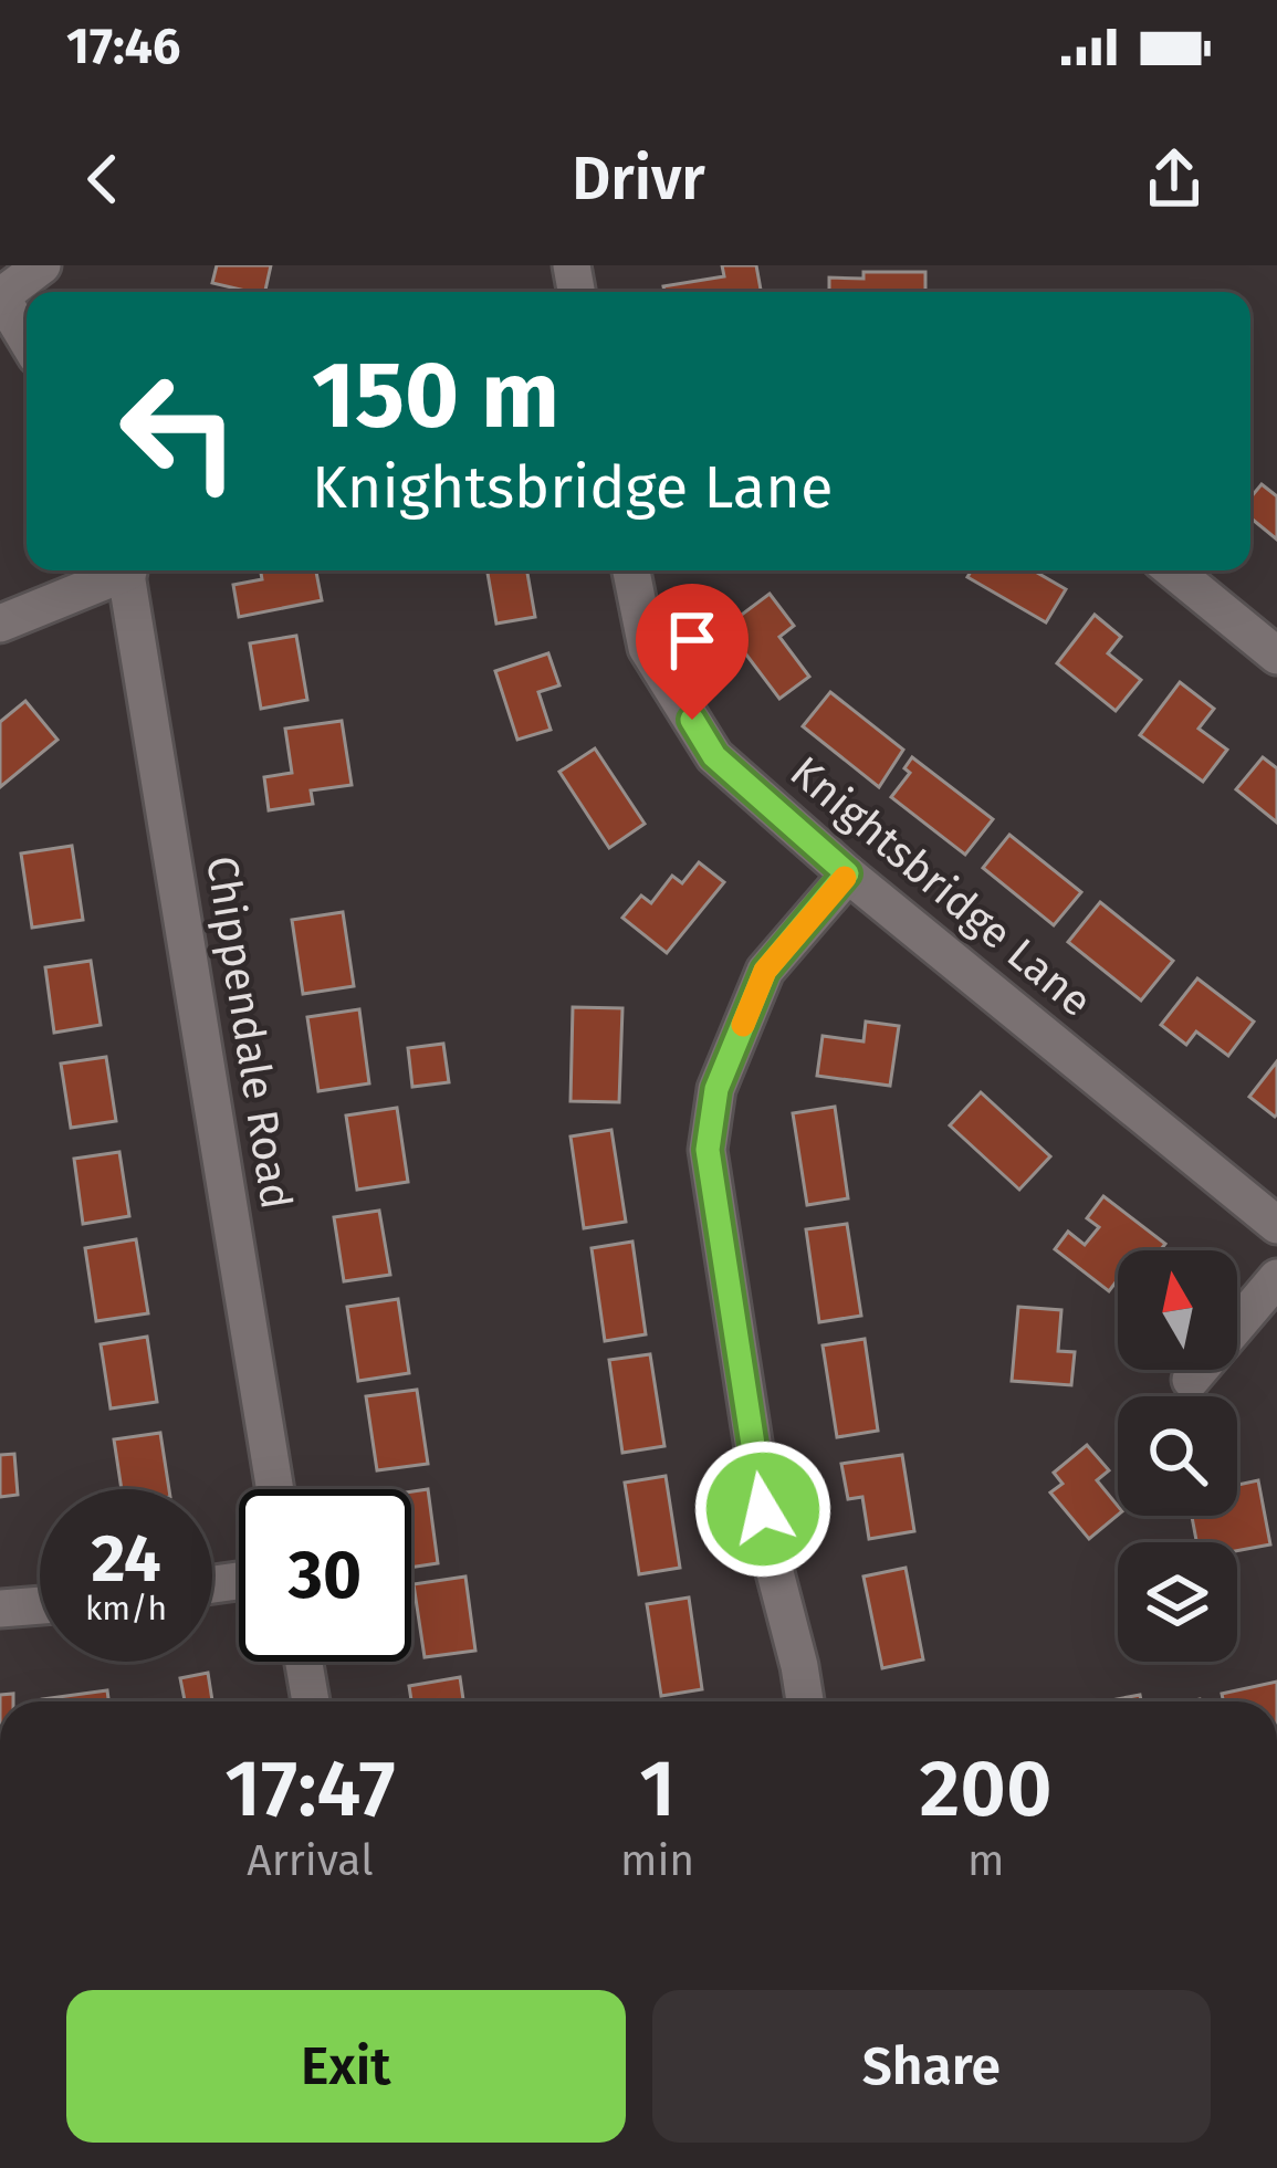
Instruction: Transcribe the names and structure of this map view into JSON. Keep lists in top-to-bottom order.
{
  "streets": {
    "street": ["Knightsbridge Lane", "Chippendale Road"]
  },
  "north": "top",
  "page": {
    "status": "17:46",
    "header": "Drivr",
    "turn": ["150 m", "Knightsbridge Lane"],
    "speed": "24 km/h",
    "limit": "30",
    "eta": [
      "17:47",
      "Arrival",
      "1",
      "min",
      "200",
      "m"
    ],
    "buttons": ["Exit", "Share"]
  }
}
